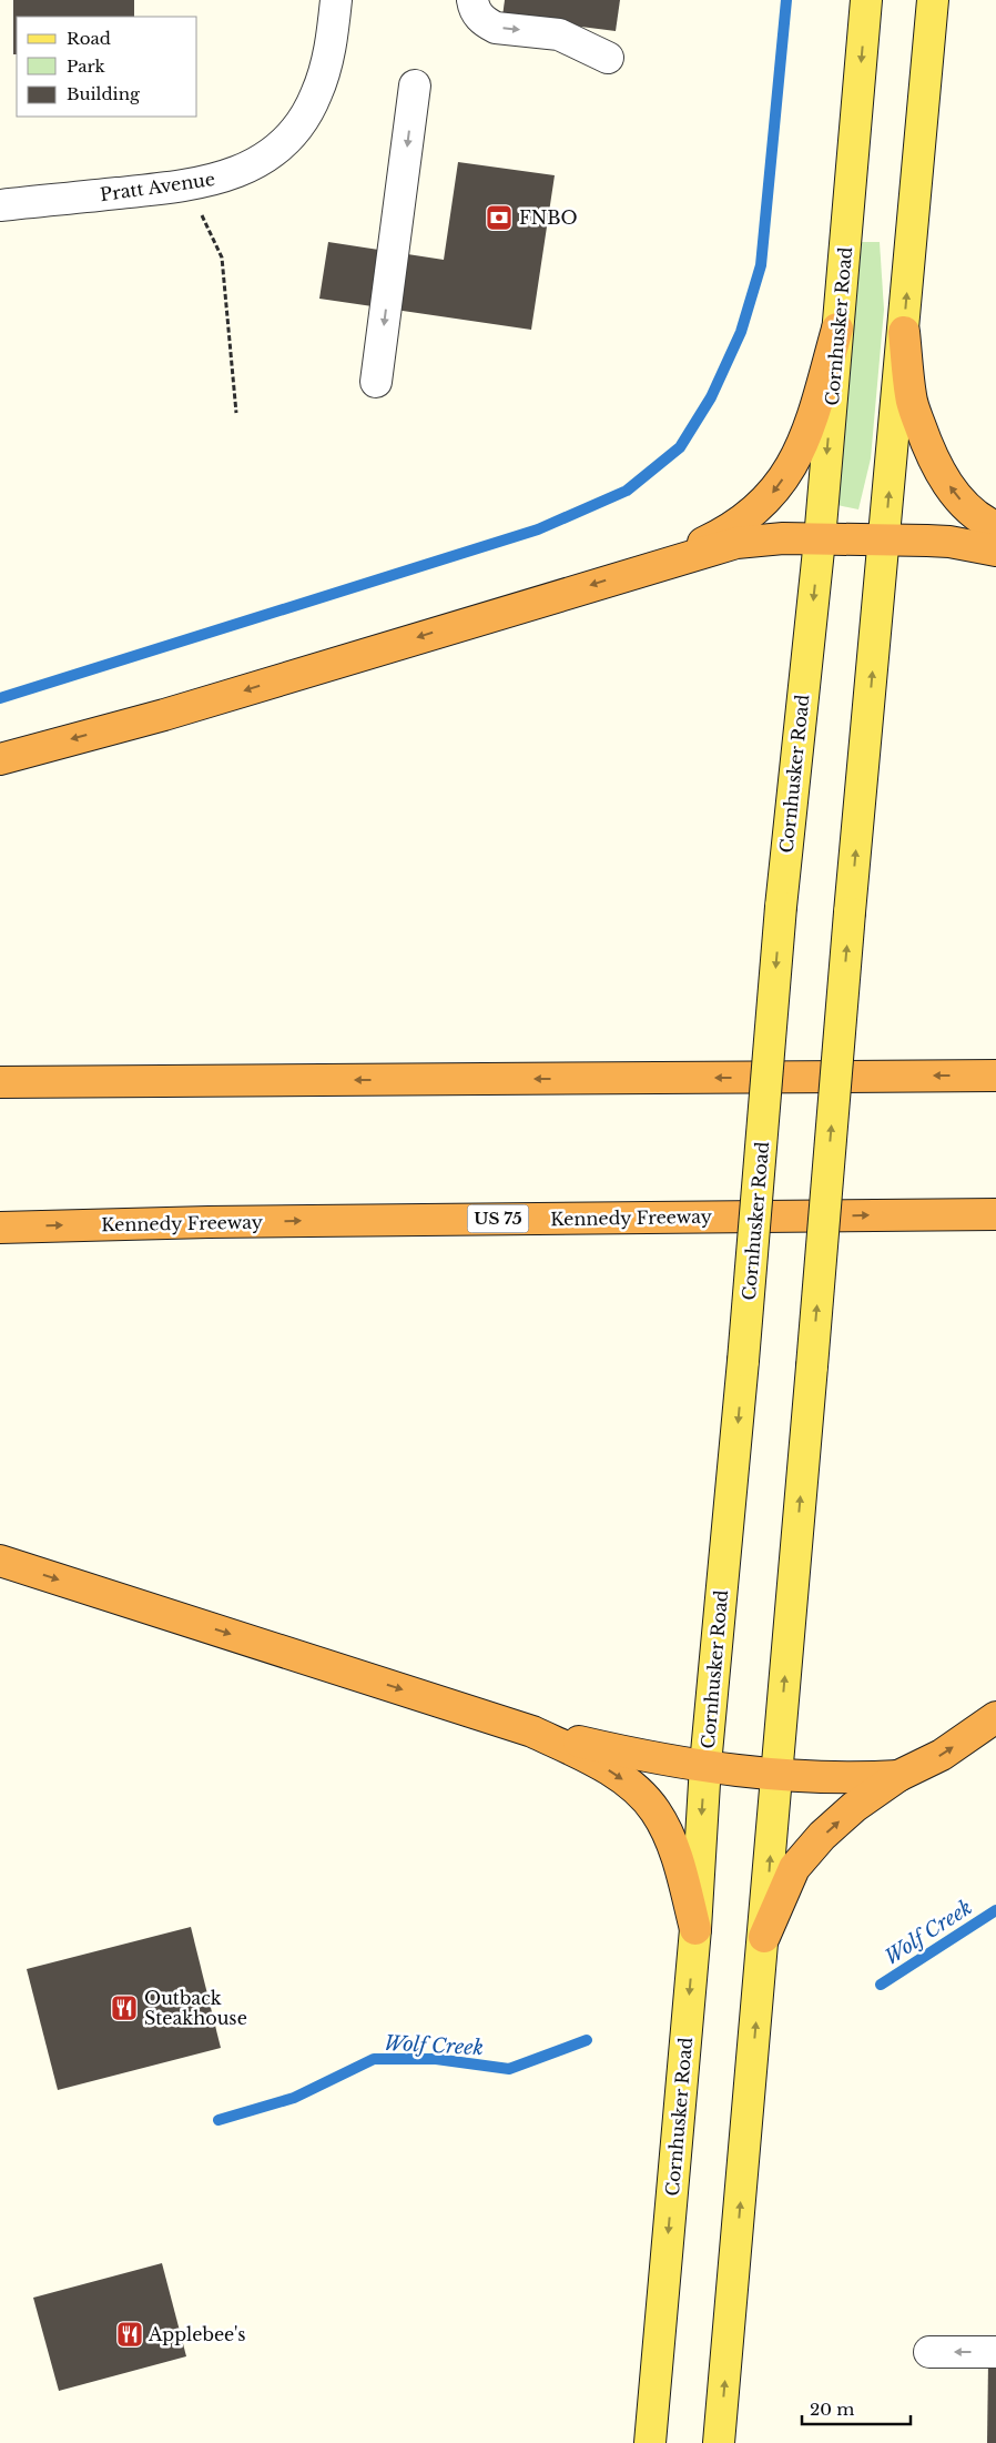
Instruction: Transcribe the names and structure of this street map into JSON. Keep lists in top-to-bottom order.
{
  "streets": {
    "highway": ["Kennedy Freeway", "US 75"],
    "main road": ["Cornhusker Road"],
    "street": ["Pratt Avenue"]
  },
  "water": ["Wolf Creek"],
  "places": {
    "bank": ["FNBO"],
    "restaurant": ["Outback Steakhouse", "Applebee's"]
  },
  "legend": ["Road", "Park", "Building"],
  "scale_bar": "20 m"
}
